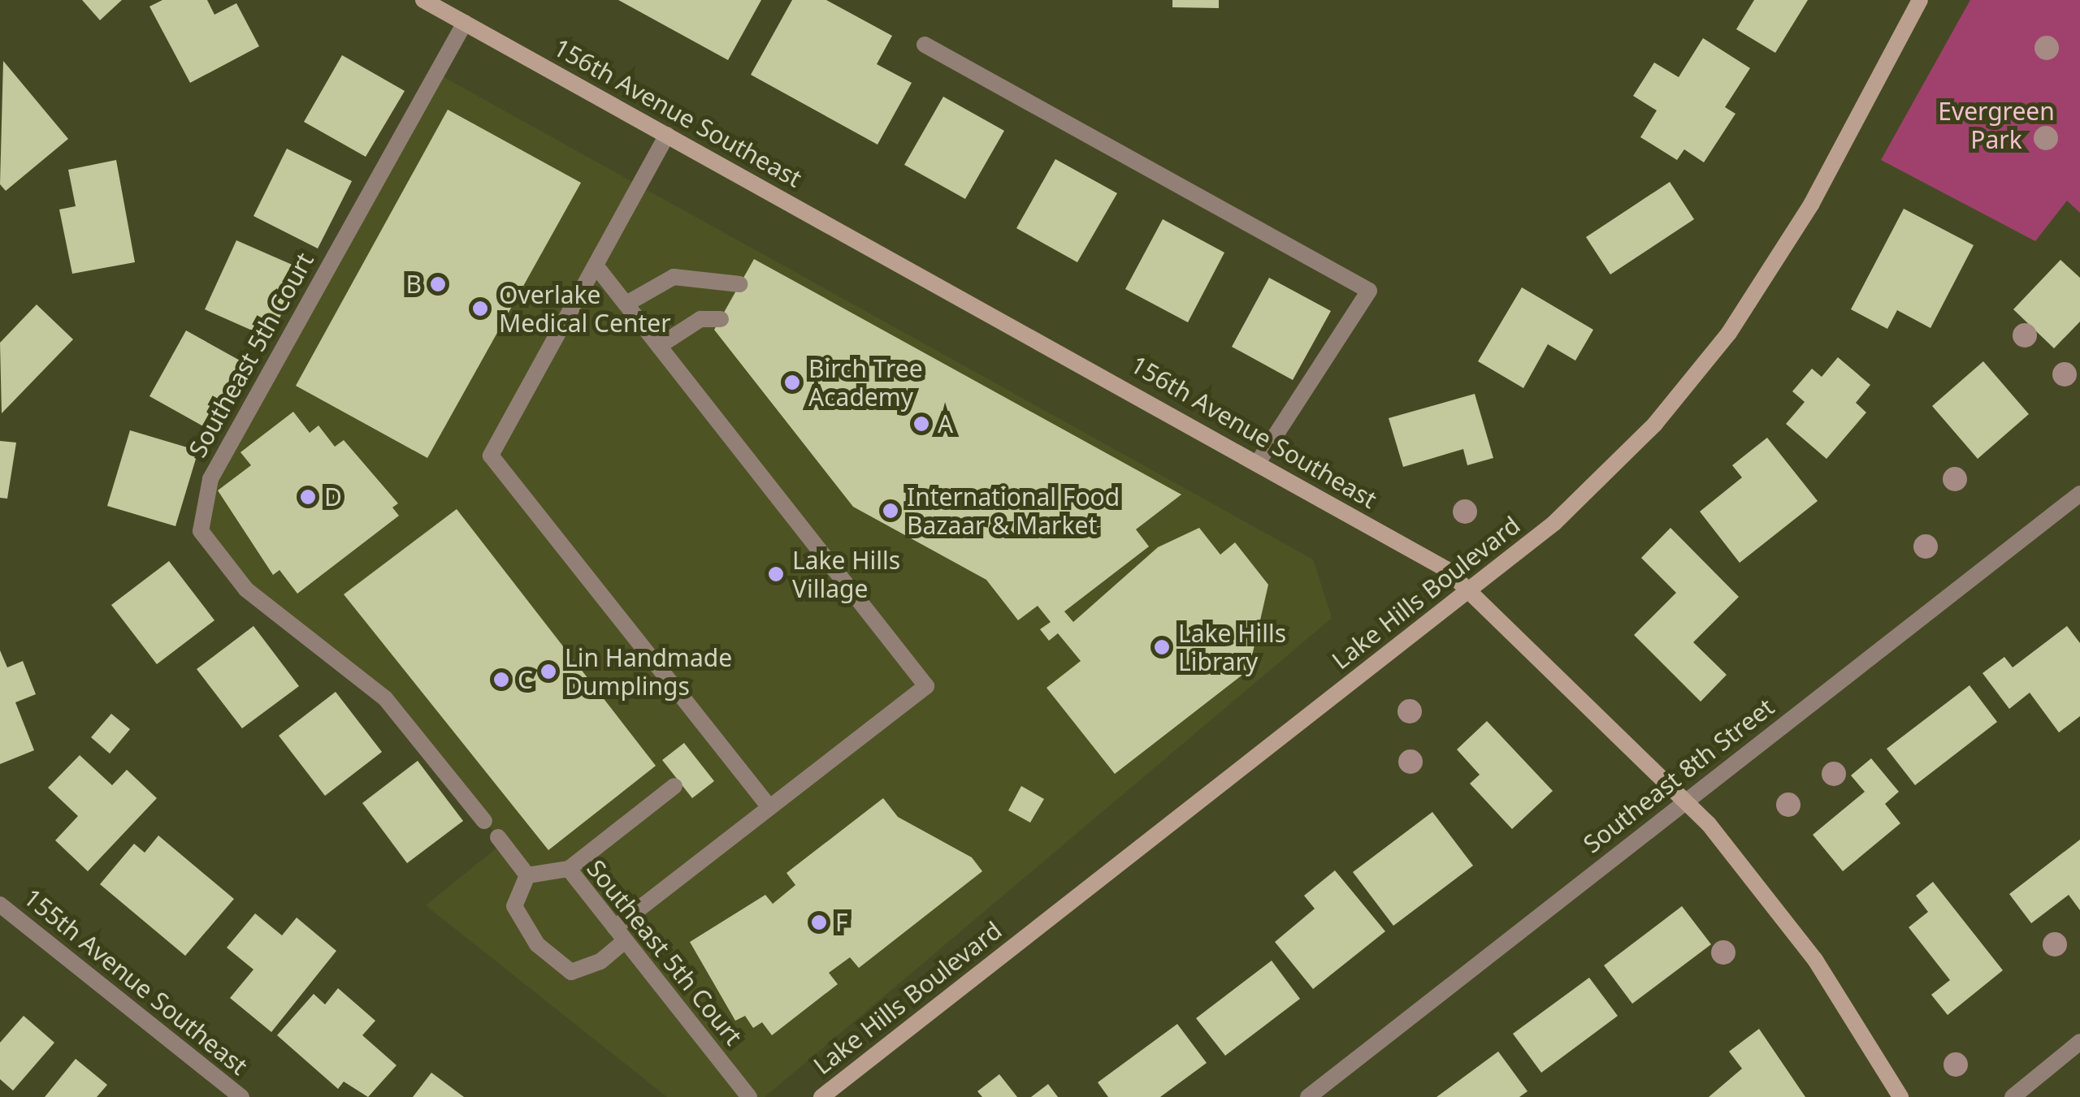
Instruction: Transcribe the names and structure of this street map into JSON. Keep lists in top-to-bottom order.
{
  "streets": {
    "street": [
      "156th Avenue Southeast",
      "Southeast 5th Court",
      "Lake Hills Boulevard",
      "Southeast 8th Street",
      "155th Avenue Southeast"
    ]
  },
  "crossings": [
    ["156th Avenue Southeast", "Southeast 5th Court"],
    ["156th Avenue Southeast", "Lake Hills Boulevard"],
    ["156th Avenue Southeast", "Southeast 8th Street"]
  ],
  "parks": ["Evergreen Park"],
  "places": [
    "B",
    "Overlake Medical Center",
    "Birch Tree Academy",
    "A",
    "D",
    "International Food Bazaar & Market",
    "Lake Hills Village",
    "Lake Hills Library",
    "Lin Handmade Dumplings",
    "C",
    "F"
  ]
}
